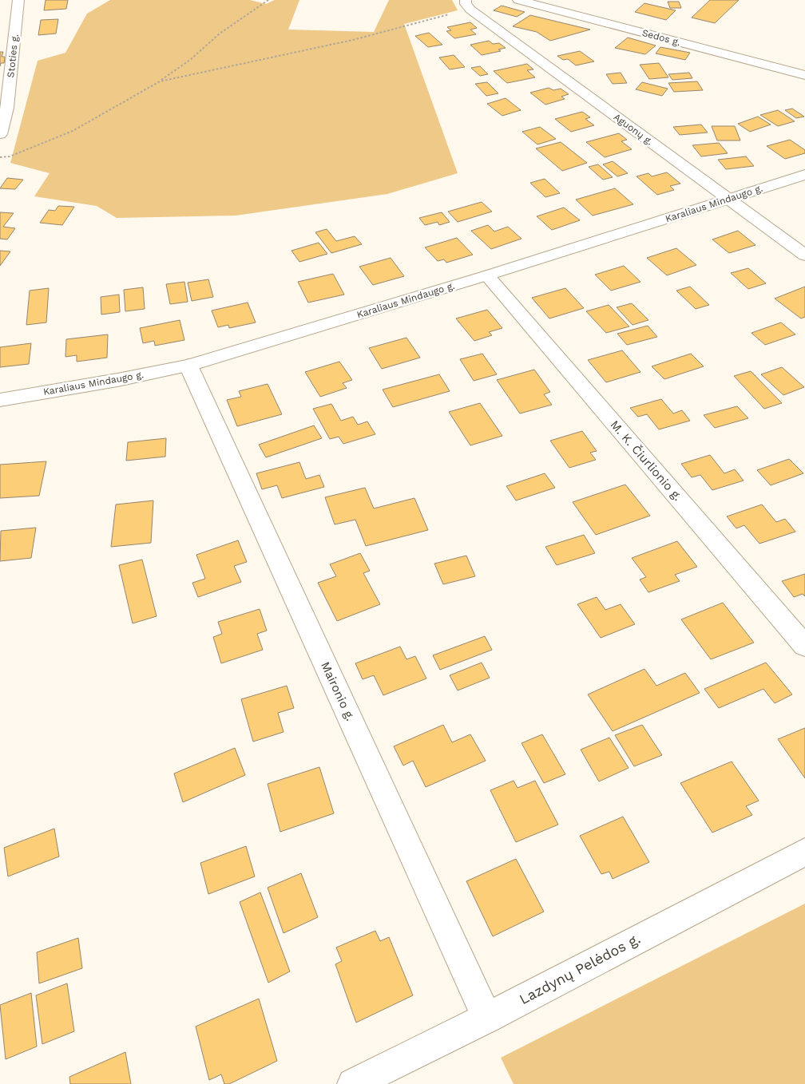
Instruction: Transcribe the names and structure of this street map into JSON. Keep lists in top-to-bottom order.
{
  "streets": {
    "street": [
      "Sedos g.",
      "Stoties g.",
      "Aguonų g.",
      "Karaliaus Mindaugo g.",
      "M. K. Čiurlionio g.",
      "Maironio g.",
      "Lazdynų Pelėdos g."
    ]
  },
  "crossings": [
    ["Aguonų g.", "Karaliaus Mindaugo g."],
    ["Karaliaus Mindaugo g.", "M. K. Čiurlionio g."],
    ["Karaliaus Mindaugo g.", "Maironio g."],
    ["Maironio g.", "Lazdynų Pelėdos g."]
  ]
}
